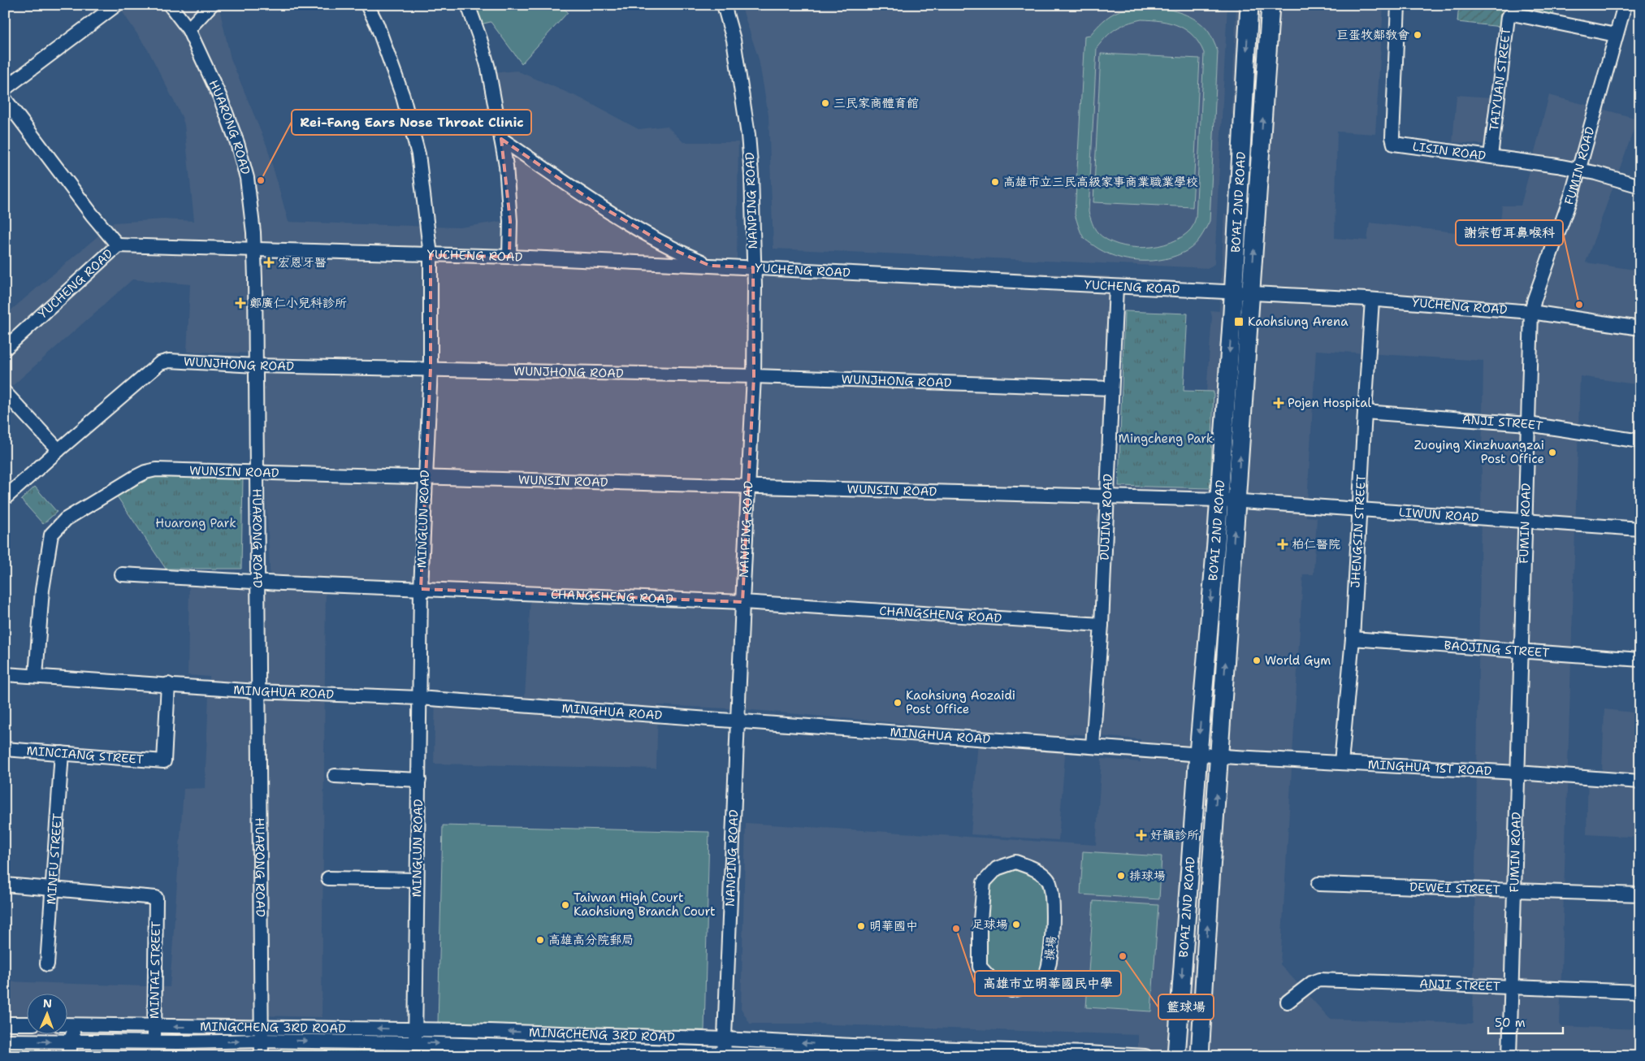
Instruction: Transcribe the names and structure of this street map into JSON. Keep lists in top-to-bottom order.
{
  "streets": {
    "main road": ["BO'AI 2ND ROAD"],
    "street": [
      "TAIYUAN STREET",
      "HUARONG ROAD",
      "LISIN ROAD",
      "FUMIN ROAD",
      "NANPING ROAD",
      "YUCHENG ROAD",
      "WUNJHONG ROAD",
      "ANJI STREET",
      "WUNSIN ROAD",
      "LIWUN ROAD",
      "DUJING ROAD",
      "MINGLUN ROAD",
      "JHENGSIN STREET",
      "CHANGSHENG ROAD",
      "BAOJING STREET",
      "MINGHUA ROAD",
      "MINCIANG STREET",
      "MINGHUA 1ST ROAD",
      "MINFU STREET",
      "DEWEI STREET",
      "操場",
      "MINTAI STREET",
      "MINGCHENG 3RD ROAD"
    ]
  },
  "crossings": [
    ["TAIYUAN STREET", "LISIN ROAD"],
    ["TAIYUAN STREET", "FUMIN ROAD"],
    ["HUARONG ROAD", "YUCHENG ROAD"],
    ["HUARONG ROAD", "WUNJHONG ROAD"],
    ["HUARONG ROAD", "WUNSIN ROAD"],
    ["HUARONG ROAD", "CHANGSHENG ROAD"],
    ["HUARONG ROAD", "MINGHUA ROAD"],
    ["HUARONG ROAD", "MINGCHENG 3RD ROAD"],
    ["LISIN ROAD", "FUMIN ROAD"],
    ["FUMIN ROAD", "YUCHENG ROAD"],
    ["FUMIN ROAD", "ANJI STREET"],
    ["FUMIN ROAD", "LIWUN ROAD"],
    ["FUMIN ROAD", "BAOJING STREET"],
    ["FUMIN ROAD", "MINGHUA 1ST ROAD"],
    ["FUMIN ROAD", "DEWEI STREET"],
    ["NANPING ROAD", "YUCHENG ROAD"],
    ["NANPING ROAD", "WUNJHONG ROAD"],
    ["NANPING ROAD", "WUNSIN ROAD"],
    ["NANPING ROAD", "CHANGSHENG ROAD"],
    ["NANPING ROAD", "MINGHUA ROAD"],
    ["NANPING ROAD", "MINGCHENG 3RD ROAD"],
    ["BO'AI 2ND ROAD", "YUCHENG ROAD"],
    ["BO'AI 2ND ROAD", "WUNSIN ROAD"],
    ["BO'AI 2ND ROAD", "LIWUN ROAD"],
    ["BO'AI 2ND ROAD", "MINGHUA ROAD"],
    ["BO'AI 2ND ROAD", "MINGHUA 1ST ROAD"],
    ["YUCHENG ROAD", "DUJING ROAD"],
    ["YUCHENG ROAD", "MINGLUN ROAD"],
    ["YUCHENG ROAD", "JHENGSIN STREET"],
    ["WUNJHONG ROAD", "DUJING ROAD"],
    ["WUNJHONG ROAD", "MINGLUN ROAD"],
    ["ANJI STREET", "JHENGSIN STREET"],
    ["WUNSIN ROAD", "LIWUN ROAD"],
    ["WUNSIN ROAD", "DUJING ROAD"],
    ["WUNSIN ROAD", "MINGLUN ROAD"],
    ["WUNSIN ROAD", "MINGHUA ROAD"],
    ["LIWUN ROAD", "JHENGSIN STREET"],
    ["DUJING ROAD", "CHANGSHENG ROAD"],
    ["DUJING ROAD", "MINGHUA ROAD"],
    ["MINGLUN ROAD", "CHANGSHENG ROAD"],
    ["MINGLUN ROAD", "MINGHUA ROAD"],
    ["MINGLUN ROAD", "MINGCHENG 3RD ROAD"],
    ["JHENGSIN STREET", "BAOJING STREET"],
    ["JHENGSIN STREET", "MINGHUA 1ST ROAD"],
    ["MINGHUA ROAD", "MINCIANG STREET"],
    ["MINGHUA ROAD", "MINGHUA 1ST ROAD"],
    ["MINCIANG STREET", "MINFU STREET"],
    ["MINFU STREET", "MINTAI STREET"],
    ["MINTAI STREET", "MINGCHENG 3RD ROAD"]
  ],
  "parks": ["Mingcheng Park", "Huarong Park"],
  "places": {
    "other": [
      "巨蛋牧鄰教會",
      "三民家商體育館",
      "Rei-Fang Ears Nose Throat Clinic",
      "高雄市立三民高級家事商業職業學校",
      "謝宗哲耳鼻喉科",
      "Zuoying Xinzhuangzai Post Office",
      "World Gym",
      "Kaohsiung Aozaidi Post Office",
      "排球場",
      "Taiwan High Court Kaohsiung Branch Court",
      "足球場",
      "明華國中",
      "高雄市立明華國民中學",
      "高雄高分院郵局",
      "籃球場"
    ],
    "health": [
      "宏恩牙醫",
      "鄭廣仁小兒科診所",
      "Pojen Hospital",
      "柏仁醫院",
      "好韻診所"
    ],
    "transit": ["Kaohsiung Arena"]
  },
  "scale_bar": "50 m",
  "north": "top"
}
